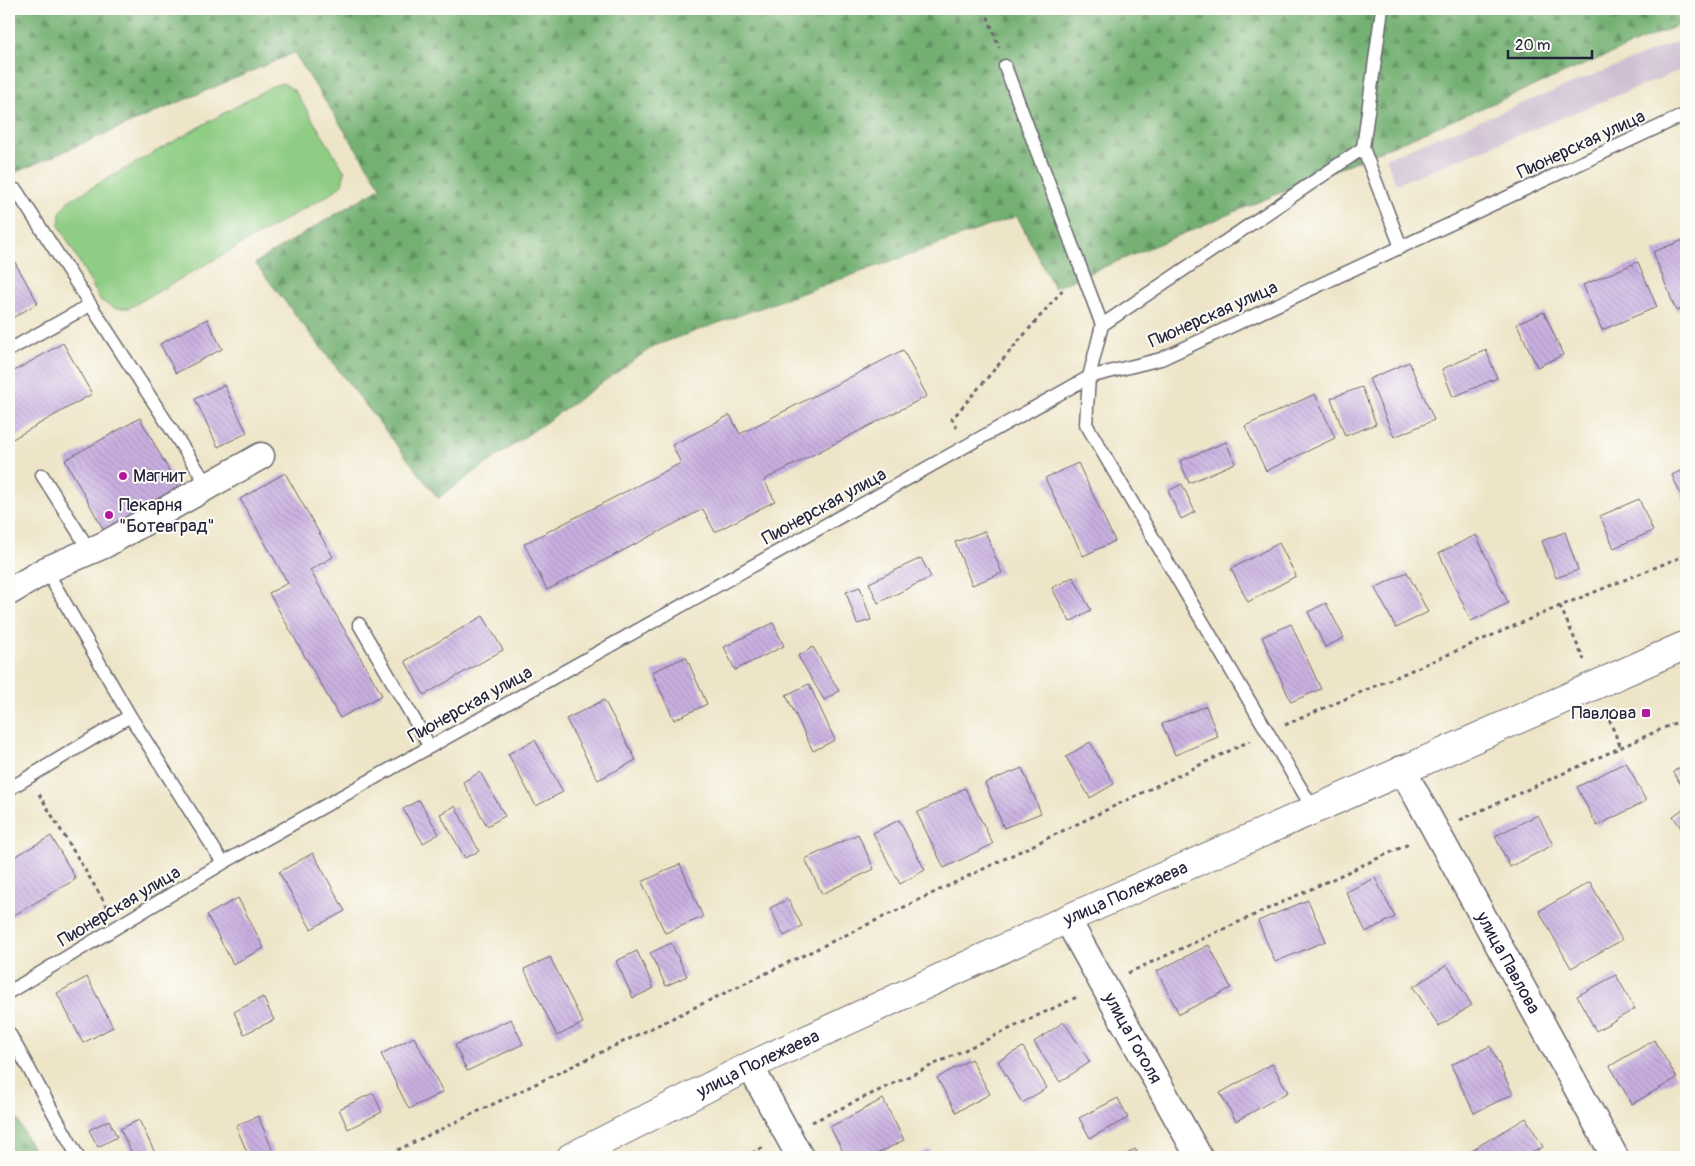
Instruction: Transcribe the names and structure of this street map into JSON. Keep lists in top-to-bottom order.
{
  "streets": {
    "main road": ["улица Полежаева"],
    "street": ["улица Павлова", "улица Гоголя"],
    "lane": ["Пионерская улица"]
  },
  "crossings": [
    ["улица Полежаева", "улица Павлова"],
    ["улица Полежаева", "улица Гоголя"]
  ],
  "places": {
    "other": ["Магнит", "Пекарня \"Ботевград\""],
    "transit": ["Павлова"]
  },
  "scale_bar": "20 m"
}
